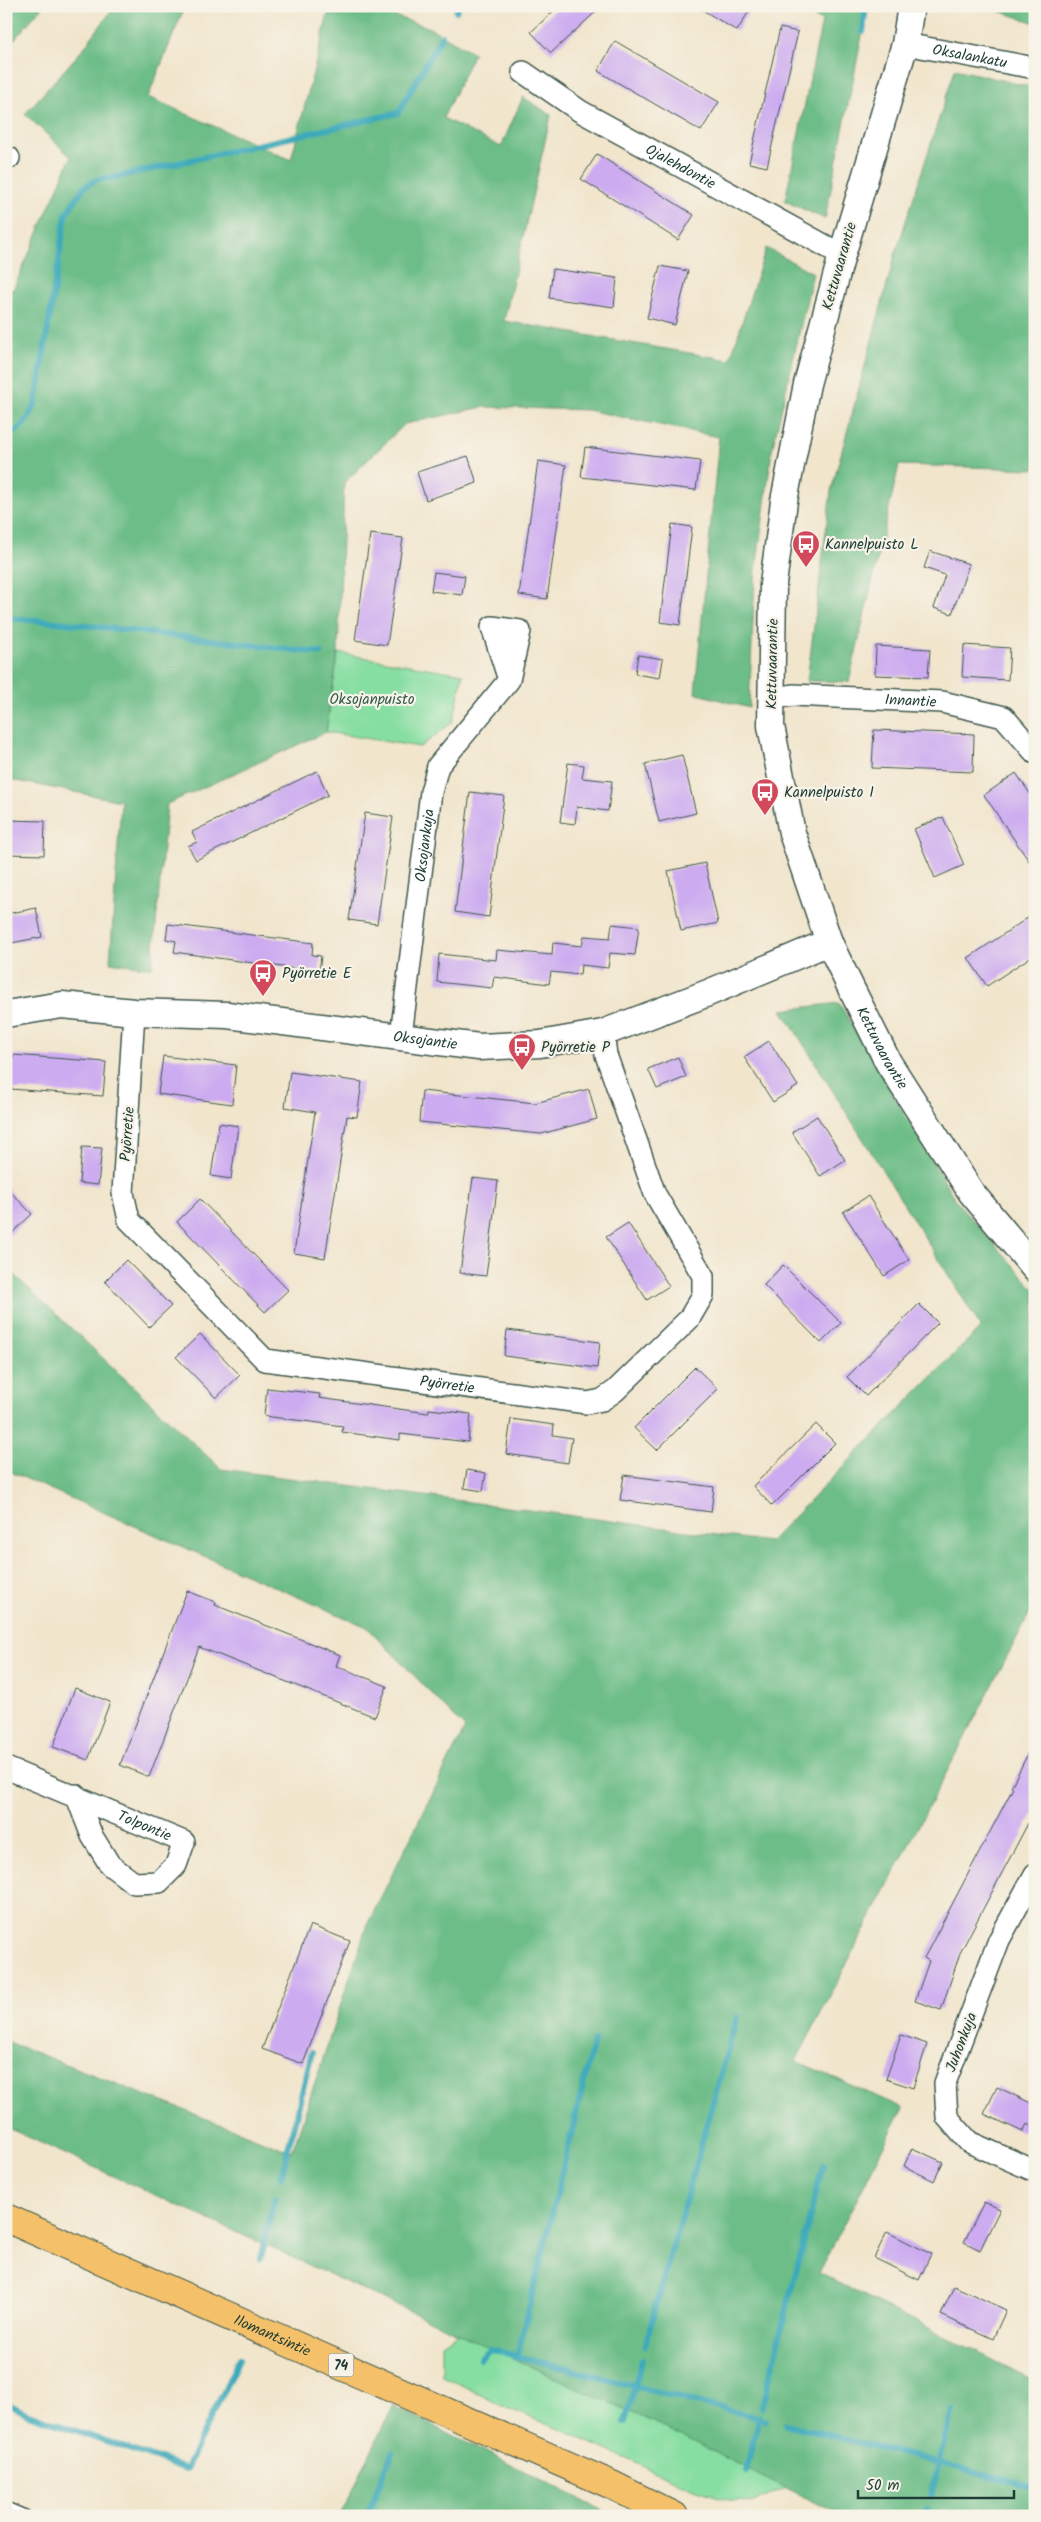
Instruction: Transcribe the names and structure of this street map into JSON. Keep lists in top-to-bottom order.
{
  "streets": {
    "main road": ["Ilomantsintie", "74"],
    "street": [
      "Oksalankatu",
      "Ojalehdontie",
      "Kettuvaarantie",
      "Innantie",
      "Oksojankuja",
      "Oksojantie",
      "Pyörretie",
      "Tolpontie",
      "Juhonkuja"
    ]
  },
  "crossings": [
    ["Oksalankatu", "Kettuvaarantie"],
    ["Ojalehdontie", "Kettuvaarantie"],
    ["Kettuvaarantie", "Innantie"],
    ["Kettuvaarantie", "Oksojantie"],
    ["Oksojankuja", "Oksojantie"],
    ["Oksojantie", "Pyörretie"]
  ],
  "parks": ["Oksojanpuisto"],
  "places": {
    "bus stop": [
      "Kannelpuisto L",
      "Kannelpuisto I",
      "Pyörretie E",
      "Pyörretie P"
    ]
  },
  "scale_bar": "50 m"
}
